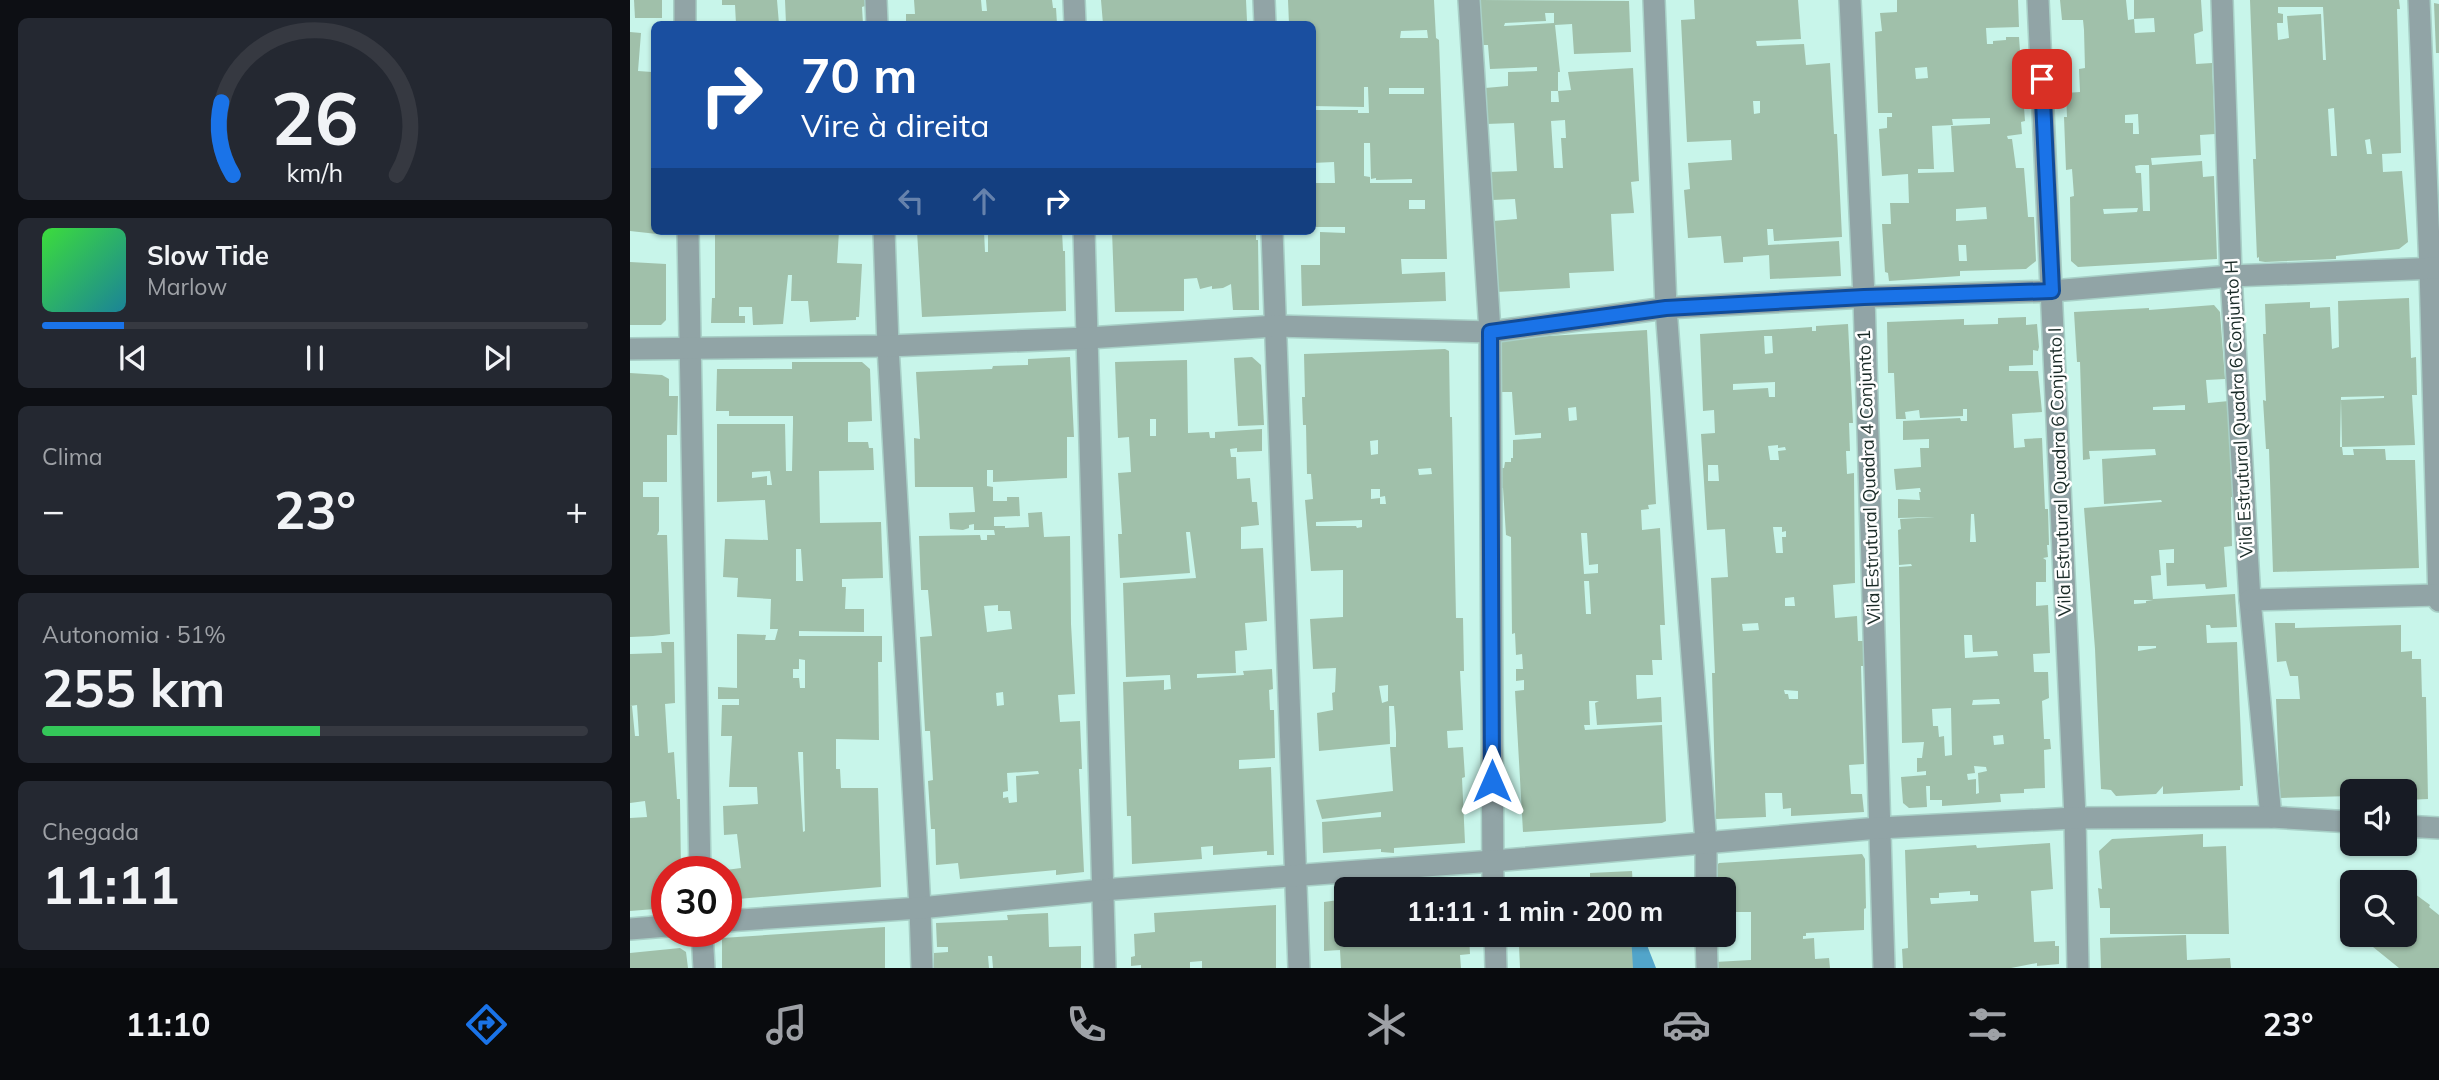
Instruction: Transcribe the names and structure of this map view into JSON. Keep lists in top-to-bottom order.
{
  "streets": {
    "street": ["Vila Estrutural Quadra 6 Conjunto H", "Vila Estrutural Quadra 6 Conjunto I", "Vila Estrutural Quadra 4 Conjunto 1"]
  },
  "page": {
    "turn": ["70 m", "Vire à direita"],
    "song": ["Slow Tide", "Marlow"],
    "tile": [
      "Clima",
      ["Autonomia · 51%", "255 km"],
      ["Chegada", "11:11"]
    ],
    "heat": ["−", "23°", "+"],
    "limit": "30",
    "trip": "11:11 · 1 min · 200 m",
    "tabs": ["11:10", "23°"],
    "gauge": ["26", "km/h"]
  }
}
